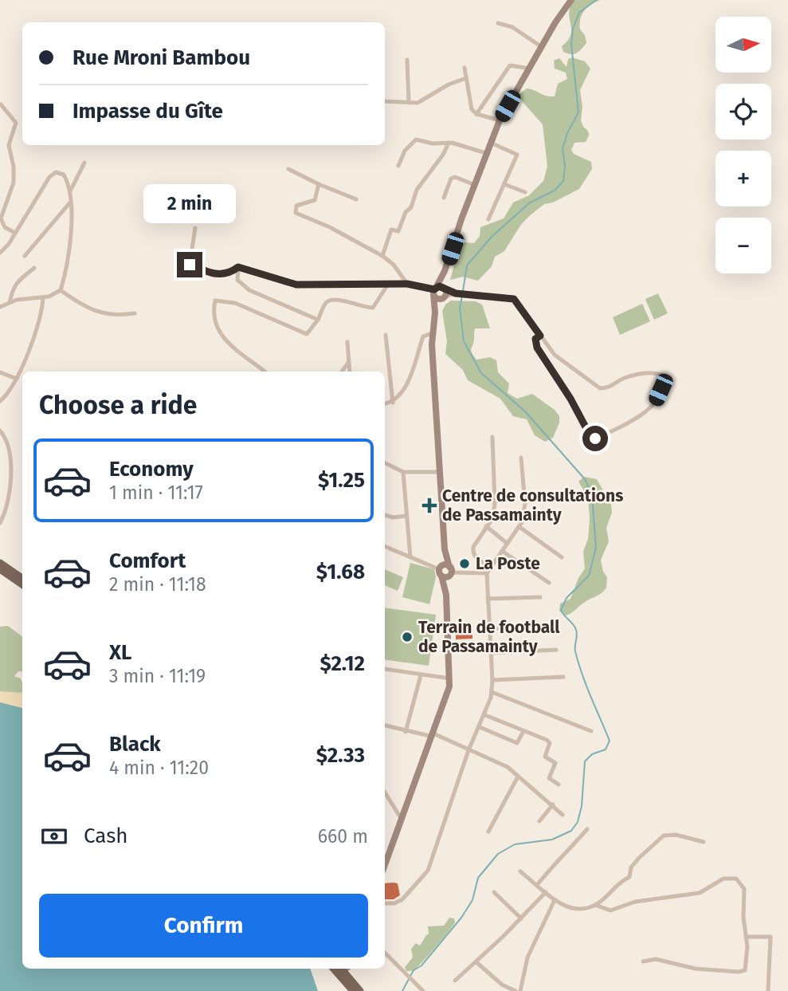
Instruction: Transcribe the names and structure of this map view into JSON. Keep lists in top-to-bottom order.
{
  "places": {
    "health": ["Centre de consultations de Passamainty"],
    "other": ["La Poste", "Terrain de football de Passamainty"]
  },
  "north": "right",
  "page": {
    "map_buttons": ["+", "−"],
    "banner": ["Rue Mroni Bambou", "Impasse du Gîte"],
    "bubble": "2 min",
    "heading": "Choose a ride",
    "list": [
      {
        "name": "Economy",
        "note": "1 min · 11:17",
        "value": "$1.25"
      },
      {
        "name": "Comfort",
        "note": "2 min · 11:18",
        "value": "$1.68"
      },
      {
        "name": "XL",
        "note": "3 min · 11:19",
        "value": "$2.12"
      },
      {
        "name": "Black",
        "note": "4 min · 11:20",
        "value": "$2.33"
      }
    ],
    "pay": ["Cash", "660 m"],
    "buttons": "Confirm"
  }
}
